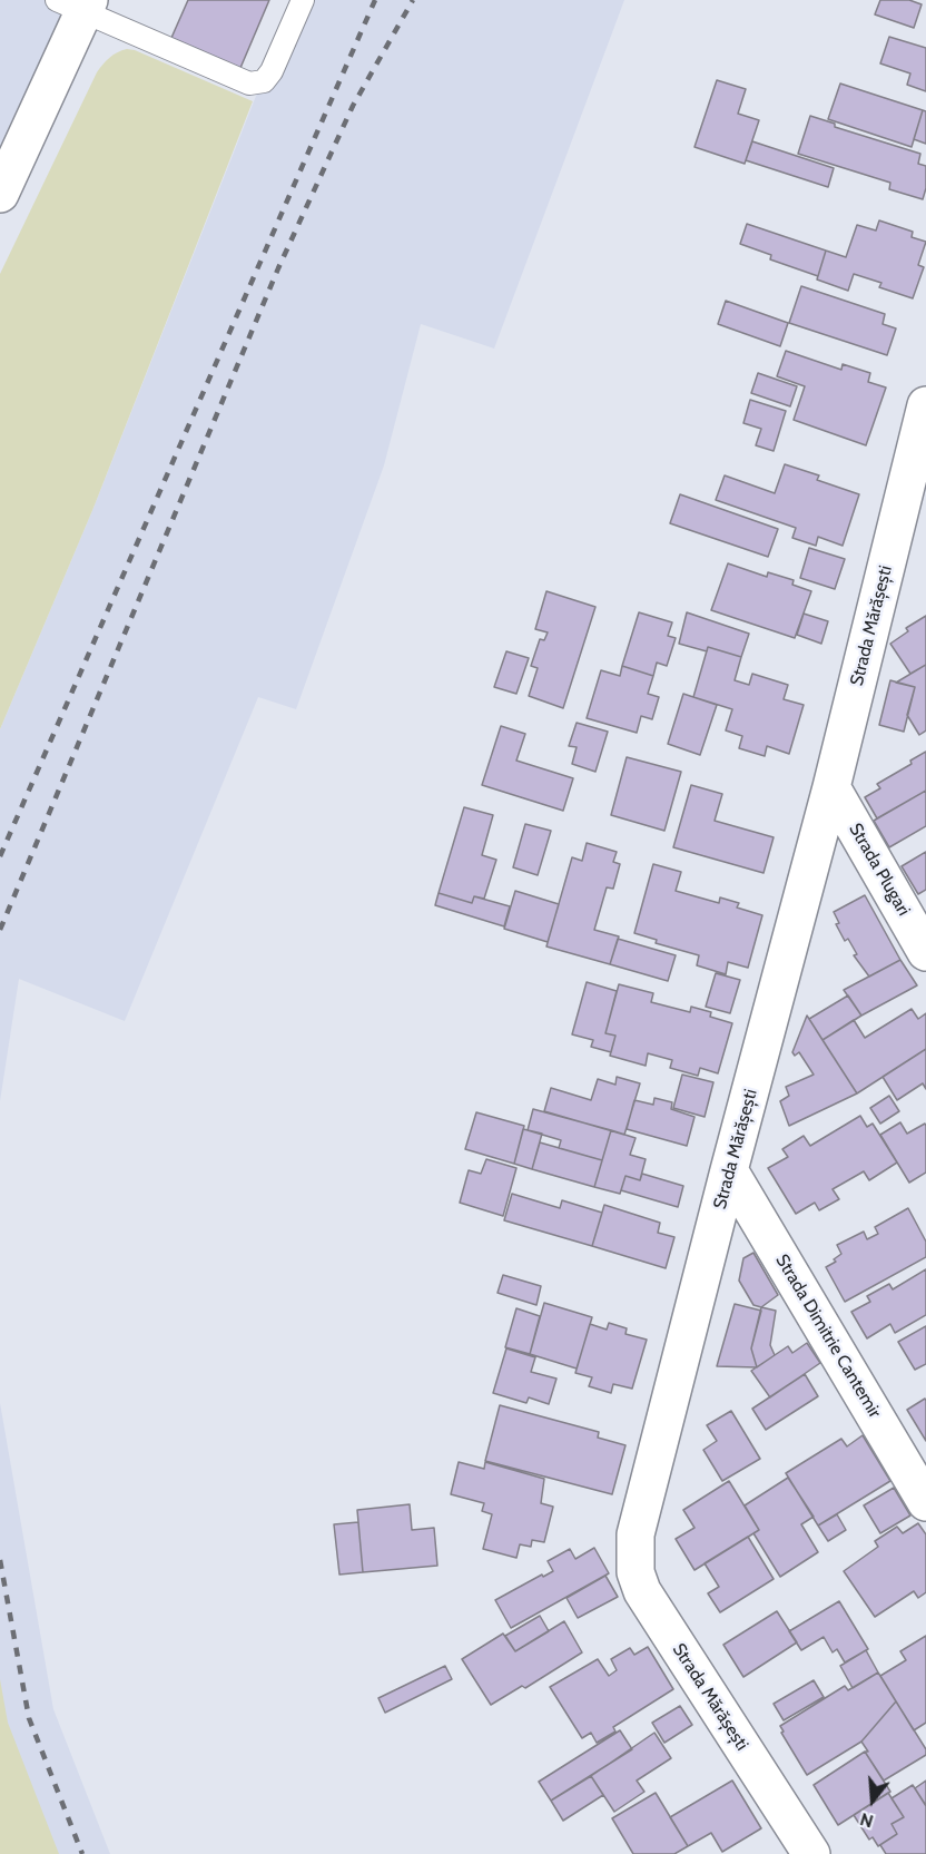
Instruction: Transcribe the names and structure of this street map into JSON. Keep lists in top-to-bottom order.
{
  "streets": {
    "street": ["Strada Mărășești", "Strada Plugari", "Strada Dimitrie Cantemir"]
  },
  "crossings": [
    ["Strada Mărășești", "Strada Plugari"],
    ["Strada Mărășești", "Strada Dimitrie Cantemir"]
  ],
  "north": "bottom"
}
